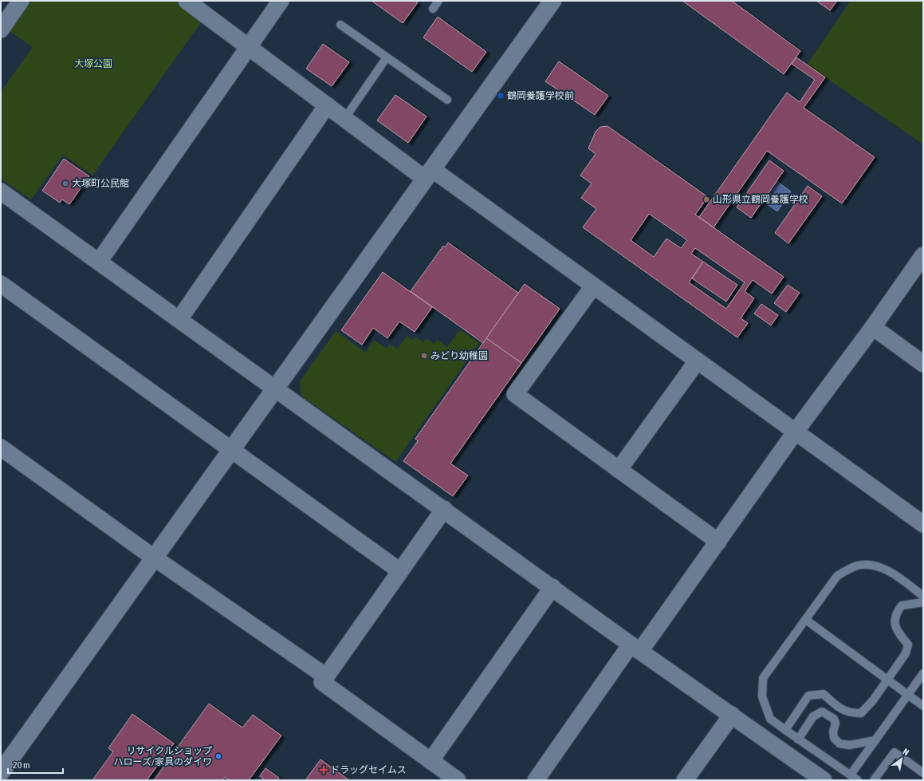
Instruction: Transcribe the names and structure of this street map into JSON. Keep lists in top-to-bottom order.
{
  "parks": ["大塚公園"],
  "places": {
    "transit": ["鶴岡養護学校前"],
    "other": [
      "大塚町公民館",
      "山形県立鶴岡養護学校",
      "みどり幼稚園",
      "リサイクルショップ ハローズ/家具のダイワ"
    ],
    "health": ["ドラッグセイムス"]
  },
  "scale_bar": "20 m",
  "north": "top right"
}
